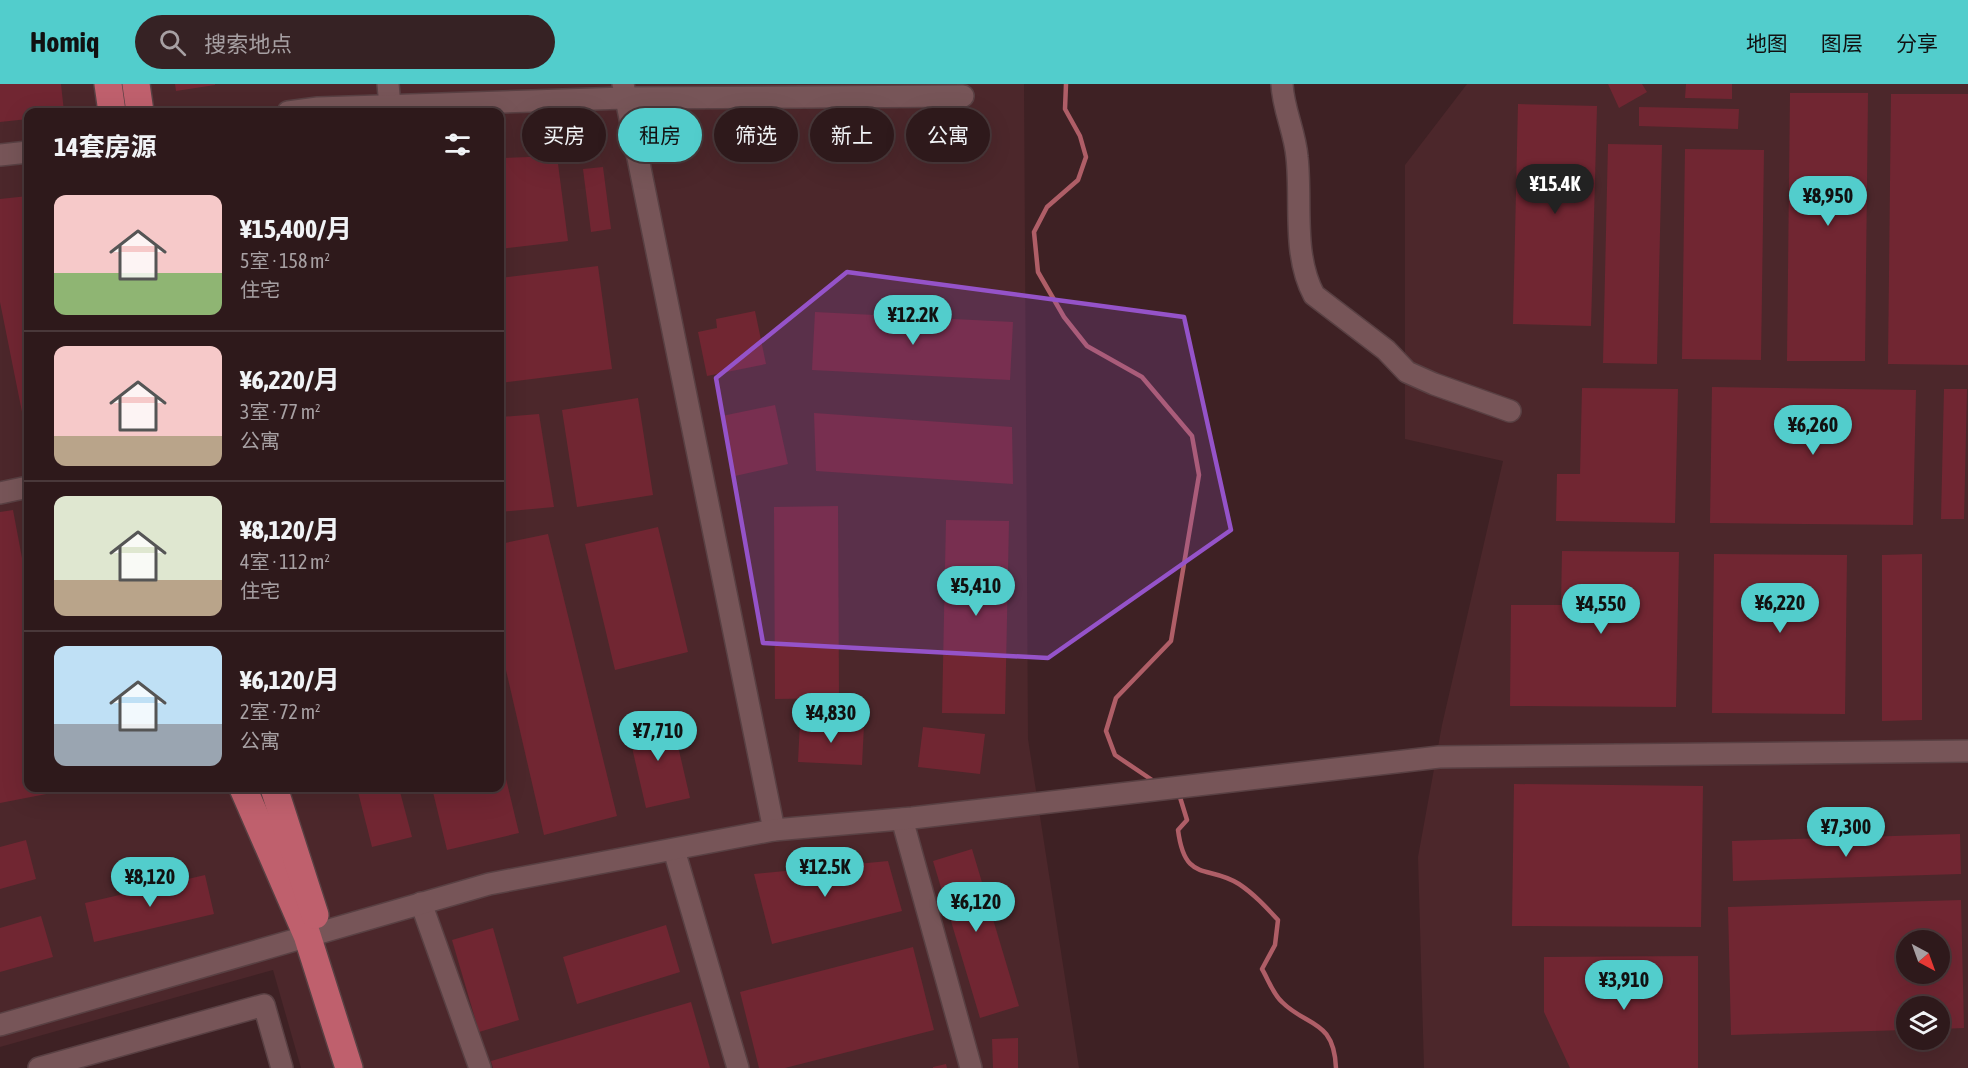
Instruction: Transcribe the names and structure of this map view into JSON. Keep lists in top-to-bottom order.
{
  "north": "bottom right",
  "page": {
    "header": "Homiq",
    "search": "搜索地点",
    "nav": ["地图", "图层", "分享"],
    "chip": [
      "买房",
      "租房",
      "筛选",
      "新上",
      "公寓"
    ],
    "heading": "14套房源",
    "price": [
      "¥15.4K",
      "¥8,950",
      "¥12.2K",
      "¥6,260",
      "¥5,410",
      "¥6,220",
      "¥4,550",
      "¥4,830",
      "¥7,710",
      "¥7,300",
      "¥12.5K",
      "¥8,120",
      "¥6,120",
      "¥3,910"
    ],
    "list": [
      {
        "name": "¥15,400/月",
        "note": "5室 · 158 m² · 住宅"
      },
      {
        "name": "¥6,220/月",
        "note": "3室 · 77 m² · 公寓"
      },
      {
        "name": "¥8,120/月",
        "note": "4室 · 112 m² · 住宅"
      },
      {
        "name": "¥6,120/月",
        "note": "2室 · 72 m² · 公寓"
      }
    ]
  }
}
